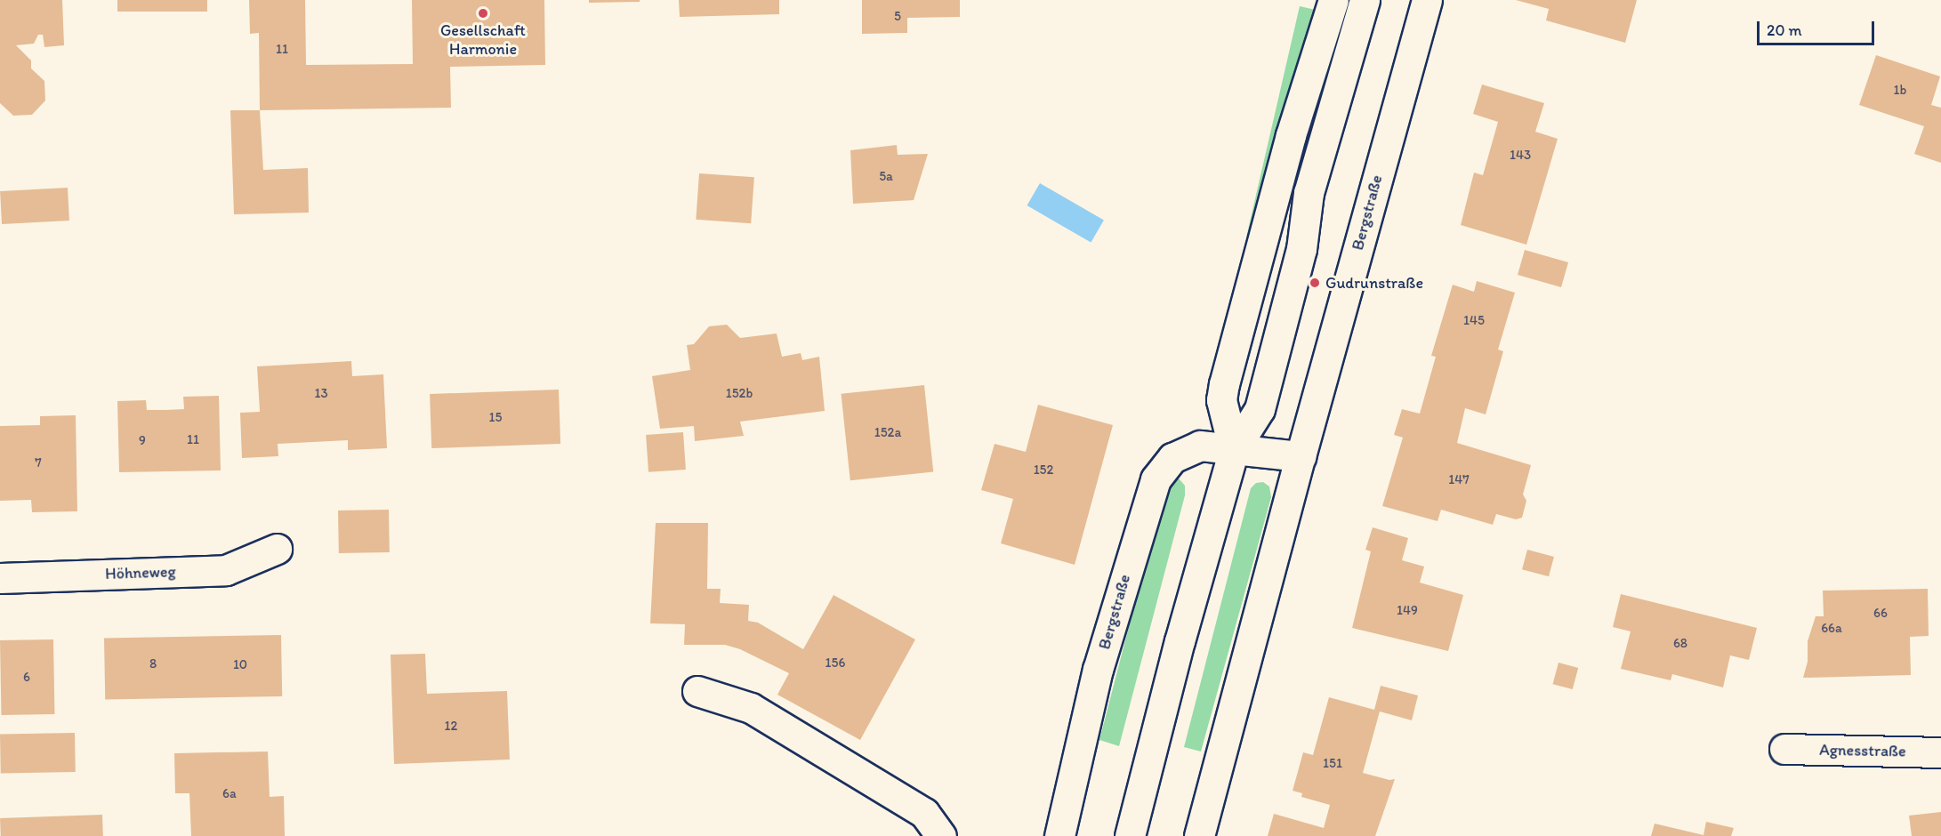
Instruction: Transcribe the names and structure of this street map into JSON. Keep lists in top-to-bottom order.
{
  "streets": {
    "street": ["Bergstraße", "Höhneweg", "Agnesstraße"]
  },
  "places": ["Gesellschaft Harmonie", "Gudrunstraße"],
  "house_numbers": [
    "5",
    "11",
    "1b",
    "143",
    "5a",
    "145",
    "13",
    "152b",
    "15",
    "152a",
    "11",
    "9",
    "7",
    "152",
    "147",
    "149",
    "66",
    "66a",
    "68",
    "156",
    "8",
    "10",
    "6",
    "12",
    "151",
    "6a"
  ],
  "scale_bar": "20 m"
}
